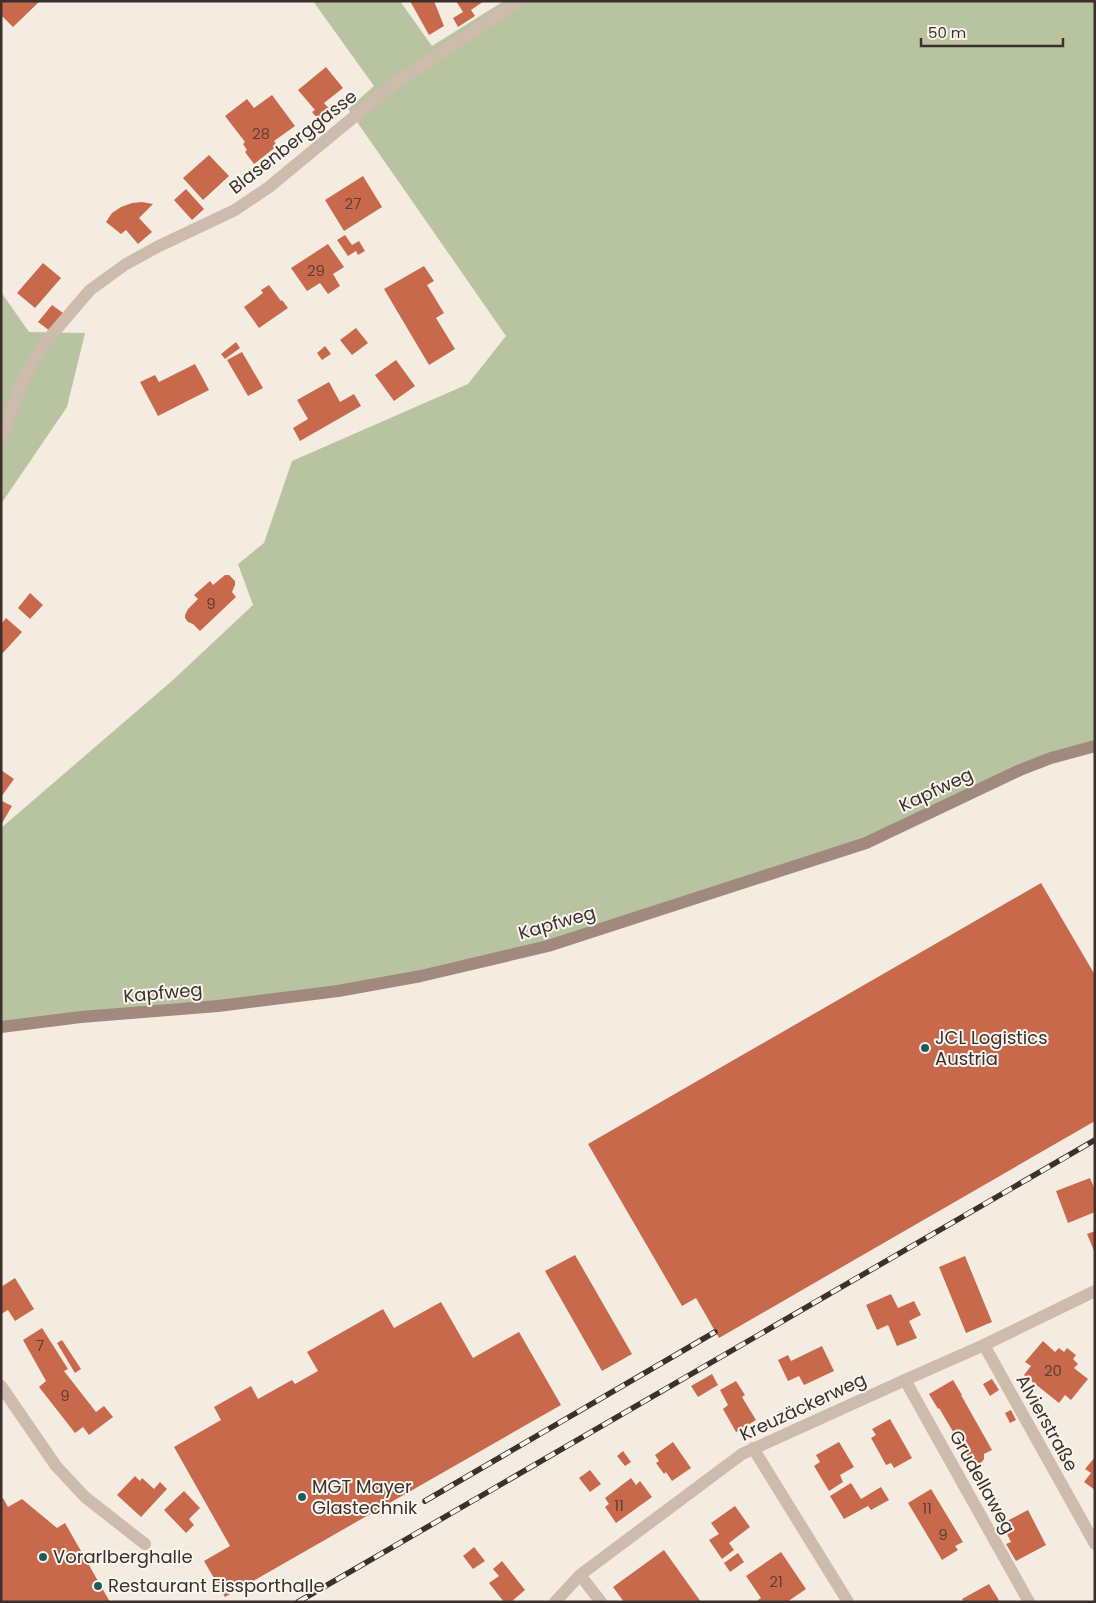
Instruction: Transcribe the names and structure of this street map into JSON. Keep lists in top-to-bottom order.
{
  "streets": {
    "street": [
      "Blasenberggasse",
      "Kapfweg",
      "Kreuzäckerweg",
      "Alvierstraße",
      "Grudellaweg"
    ]
  },
  "crossings": [
    ["Kreuzäckerweg", "Alvierstraße"],
    ["Kreuzäckerweg", "Grudellaweg"]
  ],
  "places": [
    "JCL Logistics Austria",
    "MGT Mayer Glastechnik",
    "Vorarlberghalle",
    "Restaurant Eissporthalle"
  ],
  "house_numbers": [
    "28",
    "27",
    "29",
    "9",
    "7",
    "20",
    "9",
    "11",
    "11",
    "9",
    "21"
  ],
  "scale_bar": "50 m"
}
